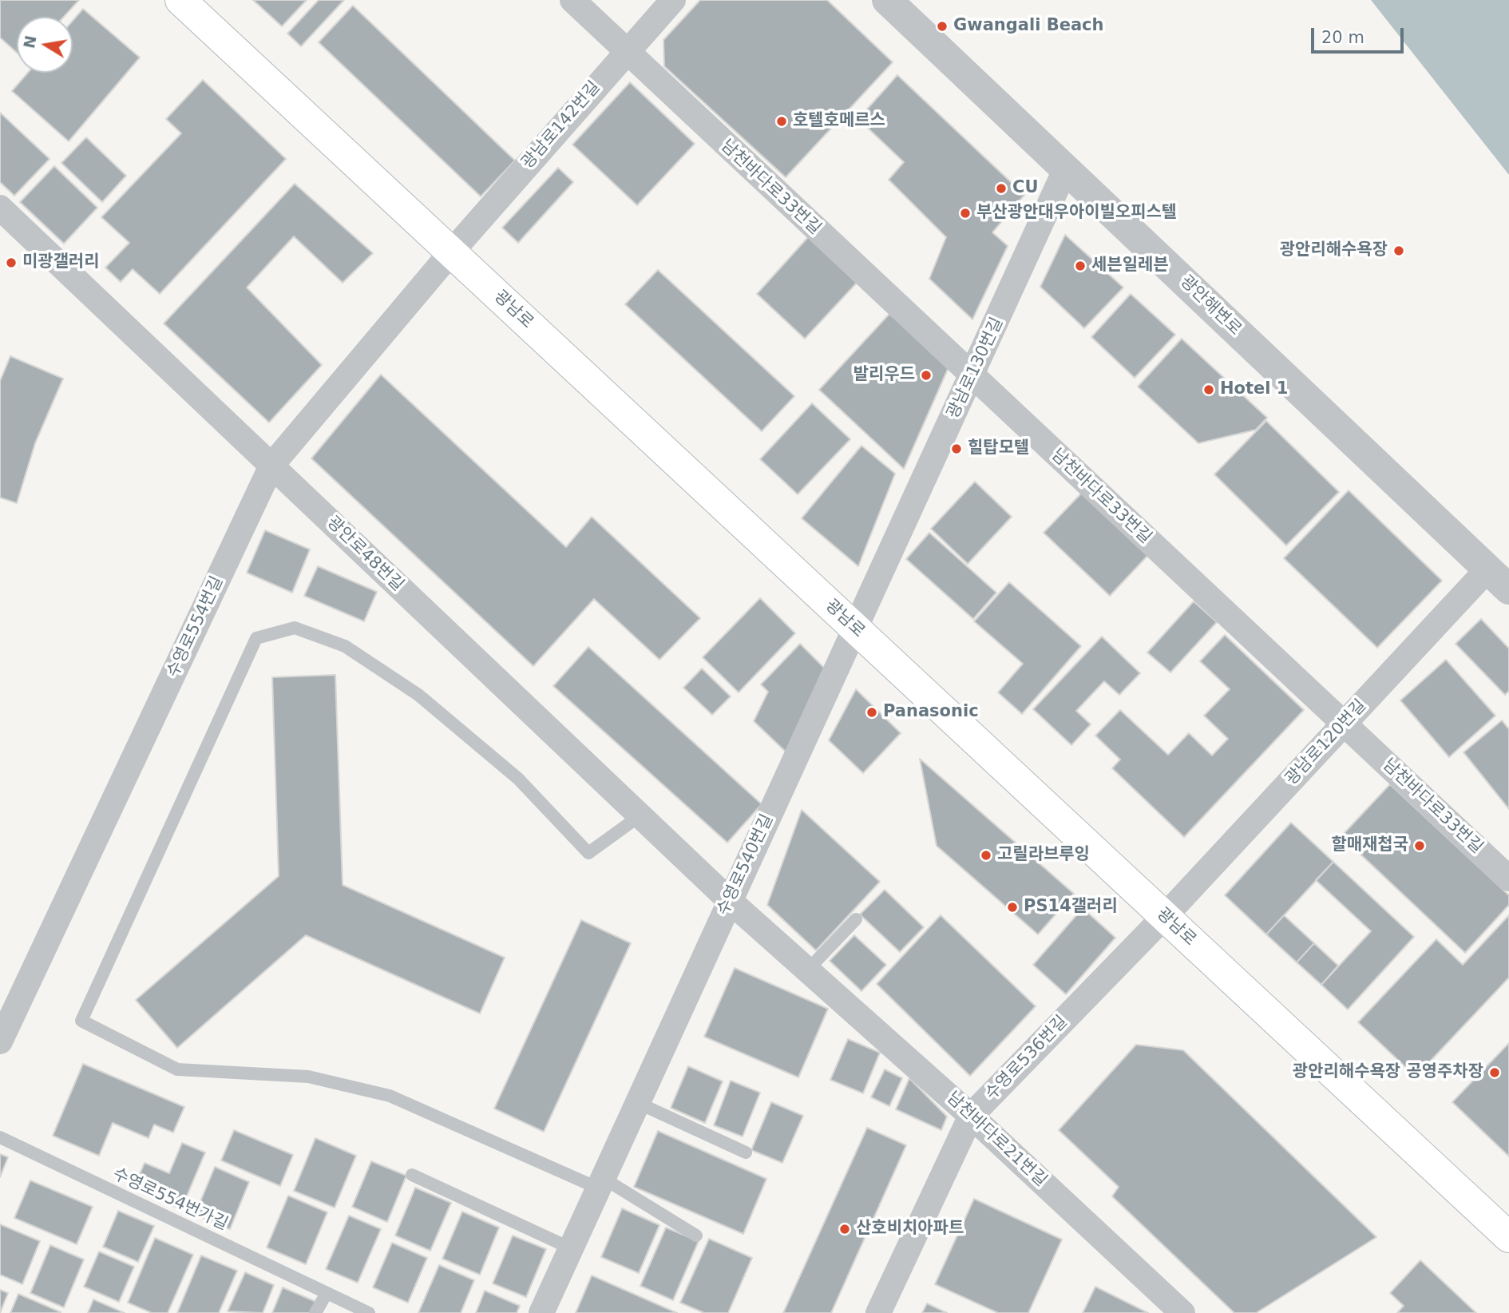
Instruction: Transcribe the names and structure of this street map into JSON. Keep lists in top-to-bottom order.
{
  "streets": {
    "main road": ["광남로"],
    "street": [
      "광남로142번길",
      "남천바다로33번길",
      "광안해변로",
      "광남로130번길",
      "광안로48번길",
      "수영로554번길",
      "광남로120번길",
      "수영로540번길",
      "수영로536번길",
      "남천바다로21번길"
    ],
    "lane": ["수영로554번가길"]
  },
  "crossings": [
    ["광남로142번길", "남천바다로33번길"],
    ["광남로142번길", "광남로"],
    ["광남로142번길", "수영로554번길"],
    ["남천바다로33번길", "광남로130번길"],
    ["남천바다로33번길", "광남로120번길"],
    ["광안해변로", "광남로130번길"],
    ["광안해변로", "광남로120번길"],
    ["광남로", "광남로130번길"],
    ["광남로", "수영로554번길"],
    ["광남로", "광남로120번길"],
    ["광남로", "수영로540번길"],
    ["광남로", "수영로536번길"],
    ["광남로130번길", "수영로540번길"],
    ["광안로48번길", "수영로554번길"],
    ["광안로48번길", "수영로540번길"],
    ["광안로48번길", "남천바다로21번길"],
    ["광남로120번길", "수영로536번길"],
    ["수영로540번길", "남천바다로21번길"],
    ["수영로536번길", "남천바다로21번길"]
  ],
  "places": [
    "Gwangali Beach",
    "호텔호메르스",
    "CU",
    "부산광안대우아이빌오피스텔",
    "광안리해수욕장",
    "미광갤러리",
    "세븐일레븐",
    "발리우드",
    "Hotel 1",
    "힐탑모텔",
    "Panasonic",
    "할매재첩국",
    "고릴라브루잉",
    "PS14갤러리",
    "광안리해수욕장 공영주차장",
    "산호비치아파트"
  ],
  "scale_bar": "20 m",
  "north": "left"
}
